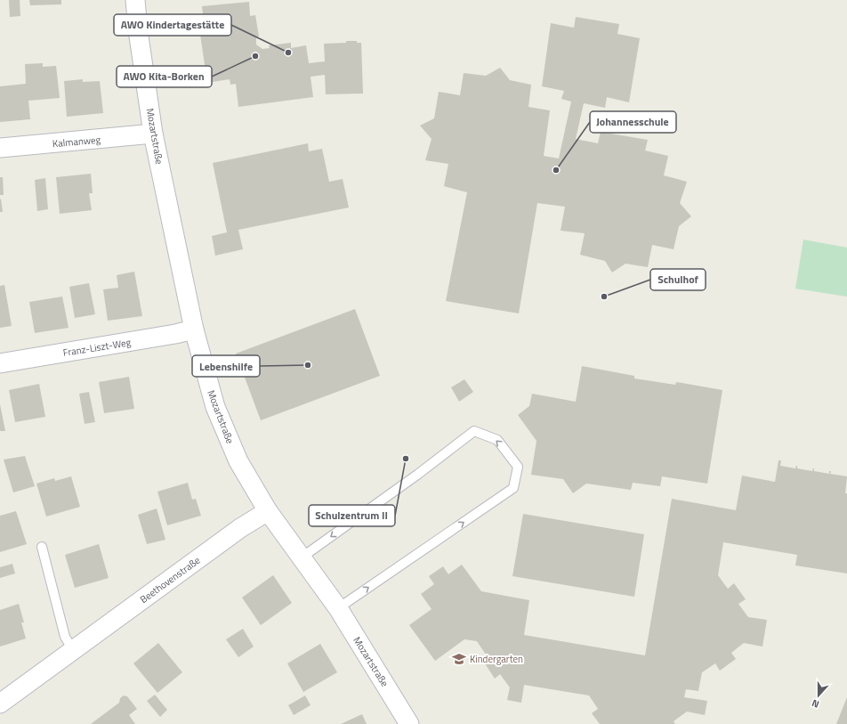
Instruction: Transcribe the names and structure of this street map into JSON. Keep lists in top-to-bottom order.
{
  "streets": {
    "street": [
      "Mozartstraße",
      "Kalmanweg",
      "Franz-Liszt-Weg",
      "Beethovenstraße"
    ]
  },
  "crossings": [
    ["Mozartstraße", "Kalmanweg"],
    ["Mozartstraße", "Franz-Liszt-Weg"],
    ["Mozartstraße", "Beethovenstraße"]
  ],
  "places": {
    "other": [
      "AWO Kindertagestätte",
      "AWO Kita-Borken",
      "Johannesschule",
      "Schulhof",
      "Lebenshilfe",
      "Schulzentrum II"
    ],
    "school or university": ["Kindergarten"]
  },
  "north": "bottom"
}
